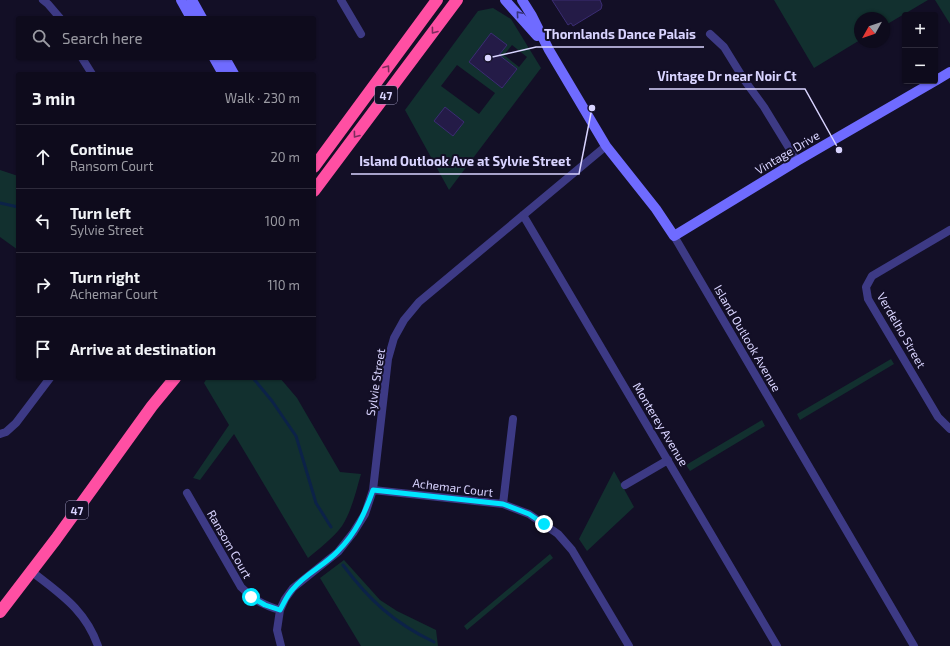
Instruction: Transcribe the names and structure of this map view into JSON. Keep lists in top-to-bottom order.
{
  "streets": {
    "highway": ["47"],
    "street": [
      "Vintage Drive",
      "Verdelho Street",
      "Island Outlook Avenue",
      "Sylvie Street",
      "Monterey Avenue",
      "Achemar Court",
      "Ransom Court"
    ]
  },
  "crossings": [
    ["Vintage Drive", "Island Outlook Avenue"],
    ["Island Outlook Avenue", "Sylvie Street"],
    ["Sylvie Street", "Monterey Avenue"],
    ["Sylvie Street", "Achemar Court"],
    ["Sylvie Street", "Ransom Court"]
  ],
  "places": ["Thornlands Dance Palais", "Island Outlook Ave at Sylvie Street", "Vintage Dr near Noir Ct"],
  "north": "bottom left",
  "page": {
    "map_buttons": ["+", "−"],
    "search": "Search here",
    "heading": ["3 min", "Walk · 230 m"],
    "list": [
      ["Continue", "Ransom Court", "20 m"],
      ["Turn left", "Sylvie Street", "100 m"],
      ["Turn right", "Achemar Court", "110 m"],
      "Arrive at destination"
    ]
  }
}
